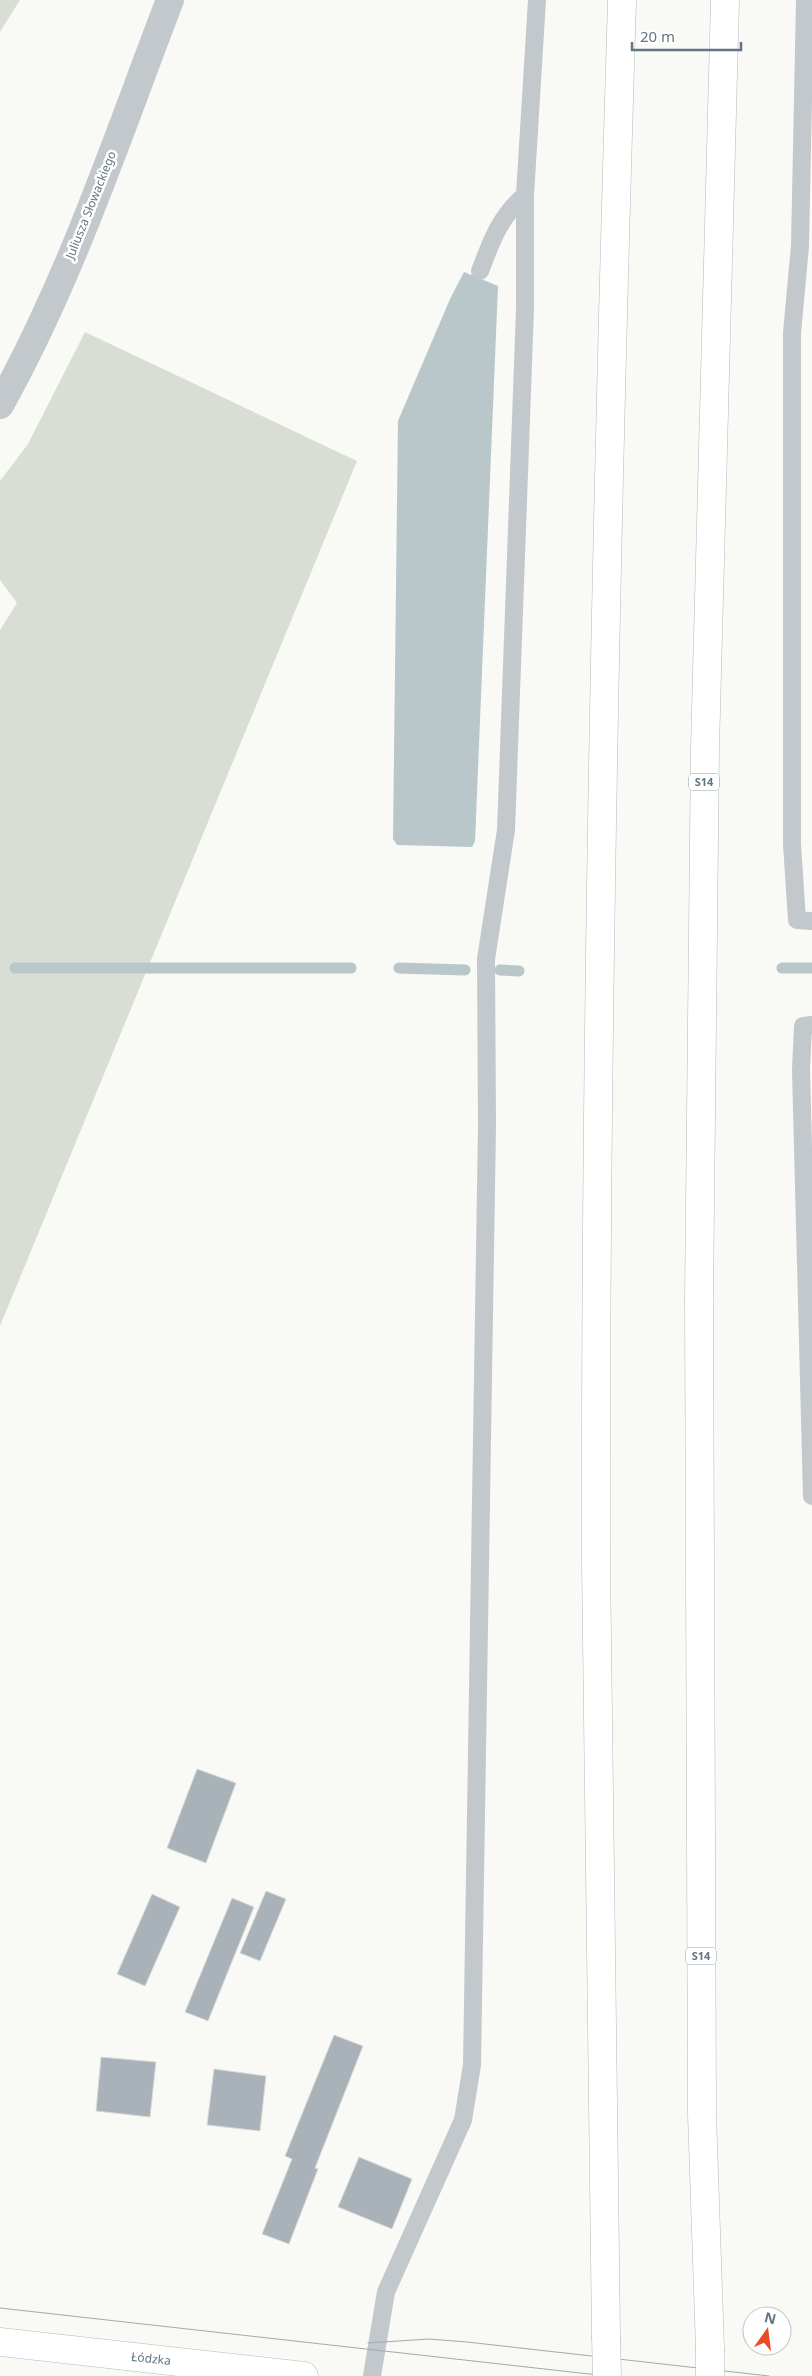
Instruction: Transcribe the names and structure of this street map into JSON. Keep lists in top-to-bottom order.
{
  "streets": {
    "main road": ["S14", "Łódzka"],
    "street": ["Juliusza Słowackiego"]
  },
  "scale_bar": "20 m",
  "north": "top"
}
